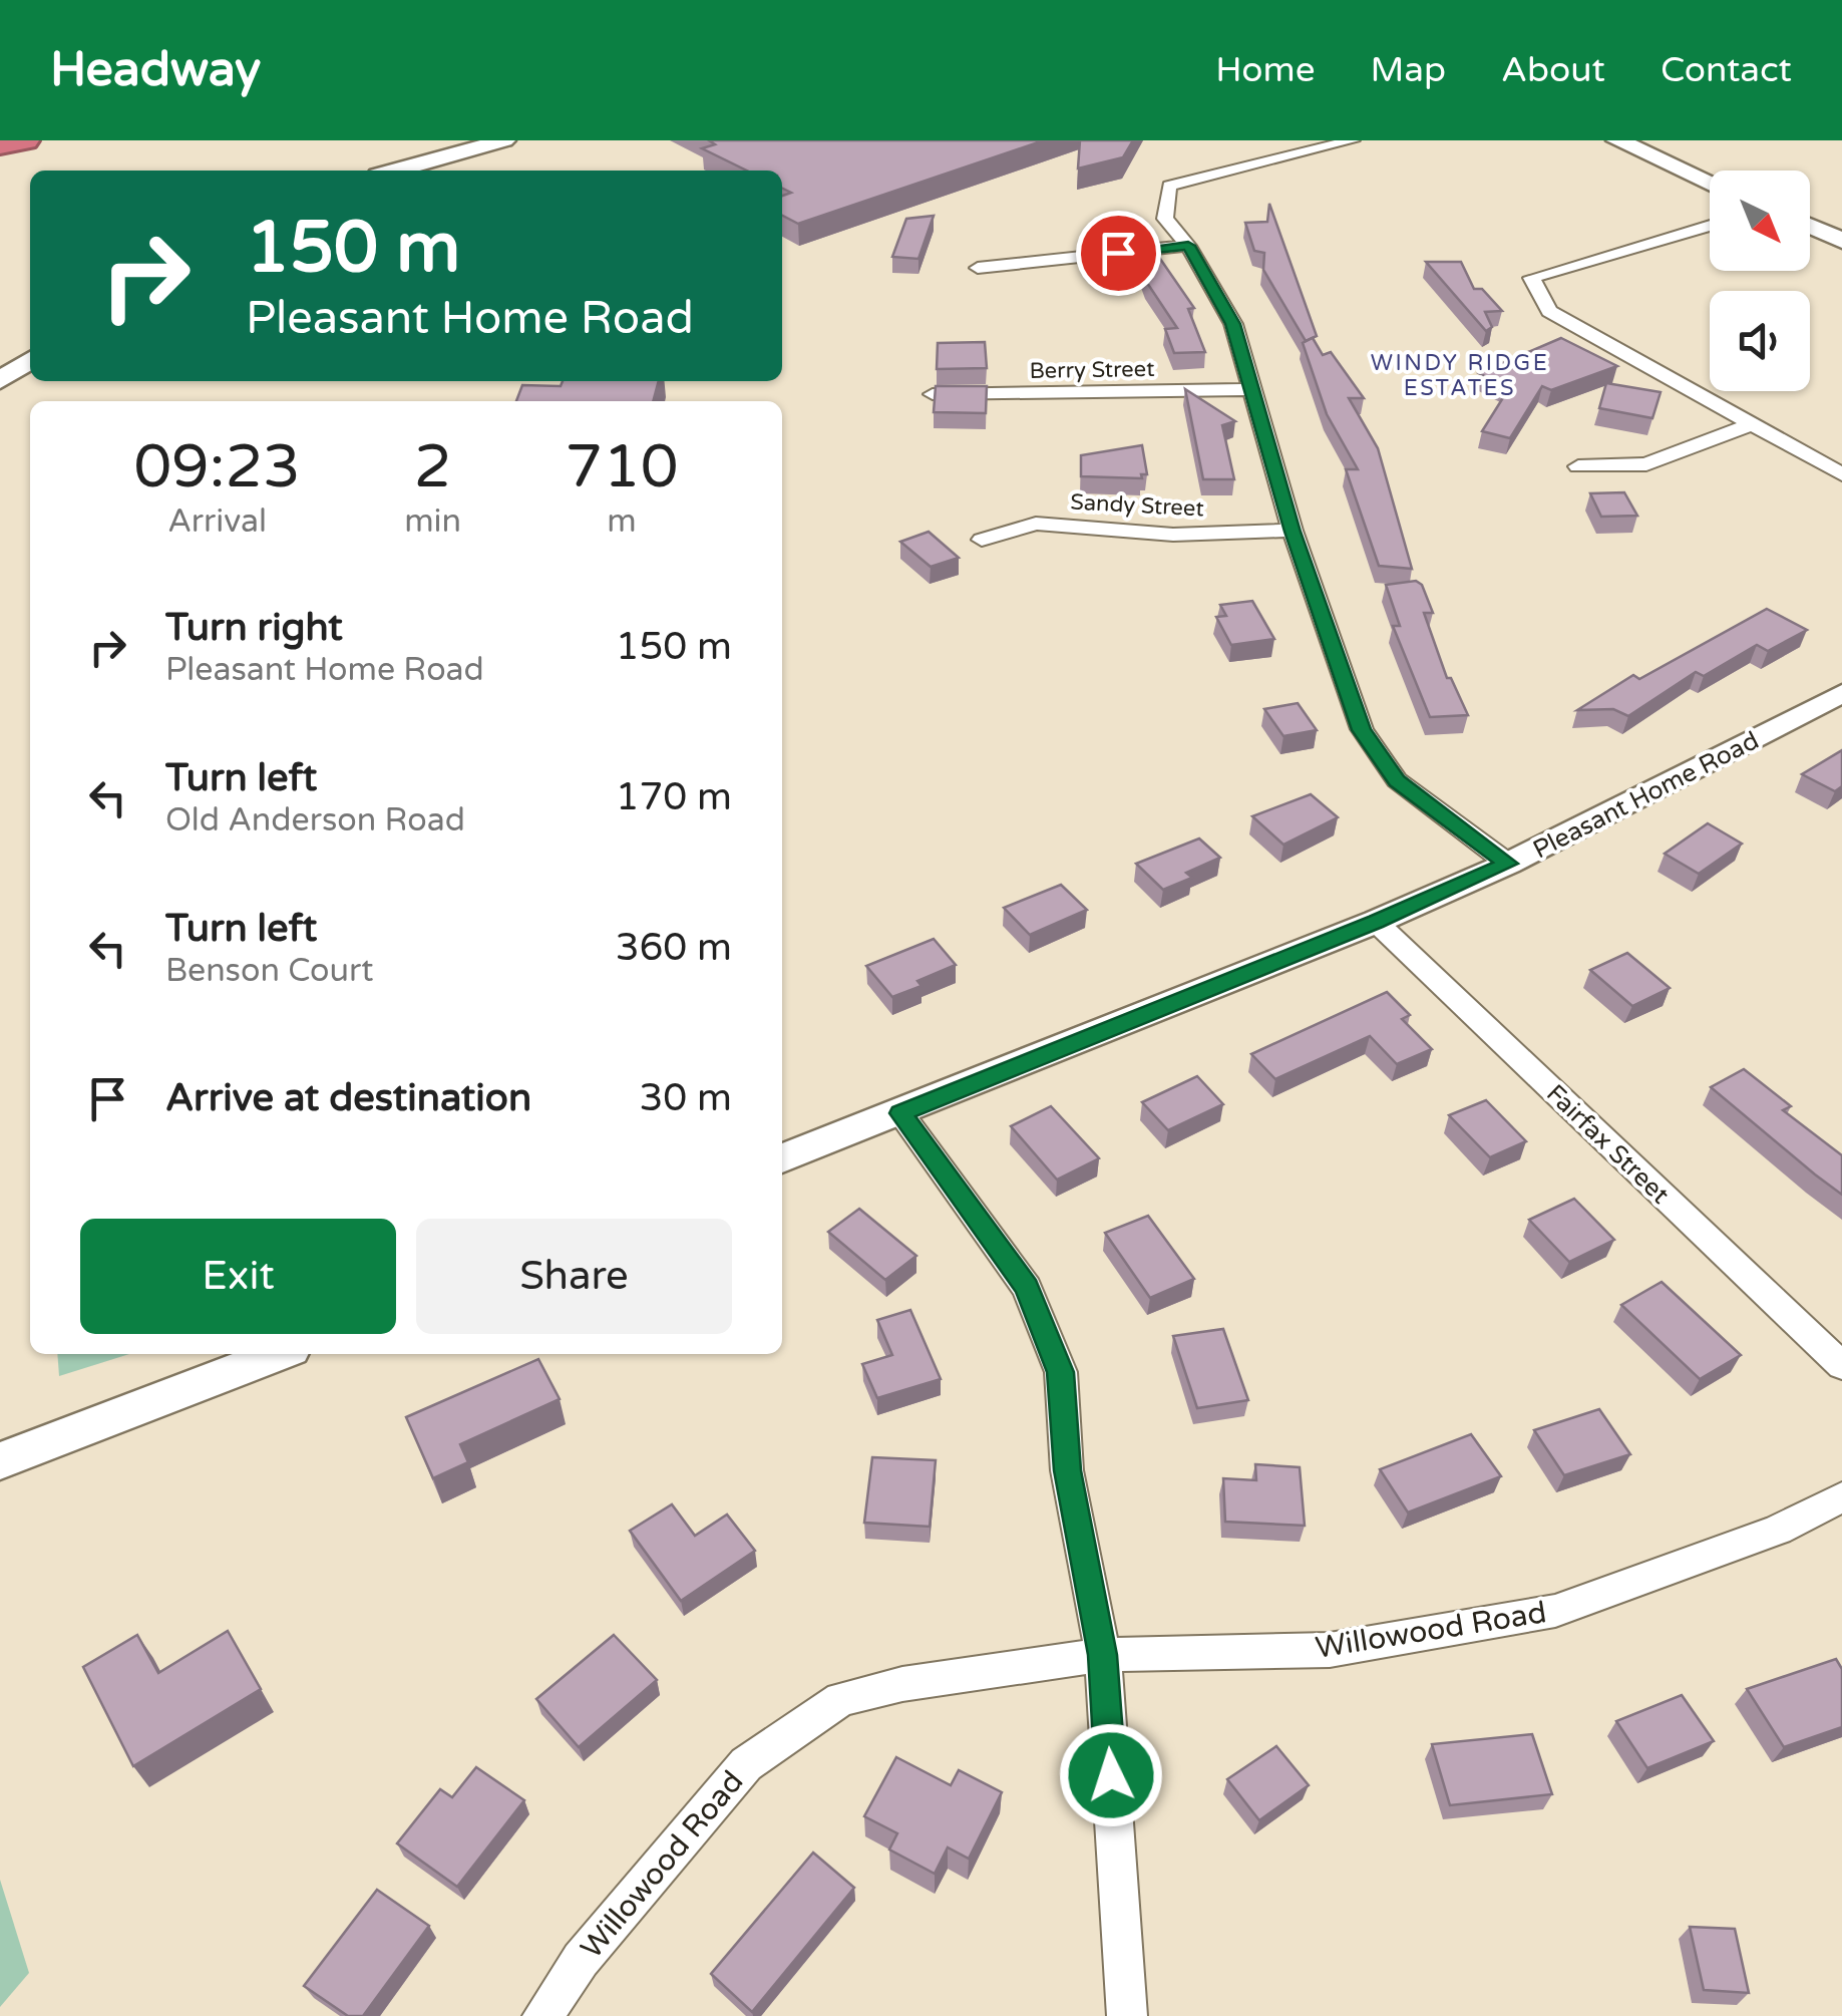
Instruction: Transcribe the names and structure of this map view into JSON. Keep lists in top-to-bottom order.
{
  "streets": {
    "street": [
      "Berry Street",
      "Sandy Street",
      "Pleasant Home Road",
      "Fairfax Street",
      "Willowood Road"
    ]
  },
  "crossings": [
    ["Pleasant Home Road", "Fairfax Street"]
  ],
  "districts": ["WINDY RIDGE ESTATES"],
  "north": "bottom right",
  "page": {
    "header": "Headway",
    "nav": [
      "Home",
      "Map",
      "About",
      "Contact"
    ],
    "turn": ["150 m", "Pleasant Home Road"],
    "eta": [
      "09:23",
      "Arrival",
      "2",
      "min",
      "710",
      "m"
    ],
    "list": [
      {
        "name": "Turn right",
        "note": "Pleasant Home Road",
        "value": "150 m"
      },
      {
        "name": "Turn left",
        "note": "Old Anderson Road",
        "value": "170 m"
      },
      {
        "name": "Turn left",
        "note": "Benson Court",
        "value": "360 m"
      },
      {
        "name": "Arrive at destination",
        "value": "30 m"
      }
    ],
    "buttons": ["Exit", "Share"]
  }
}
